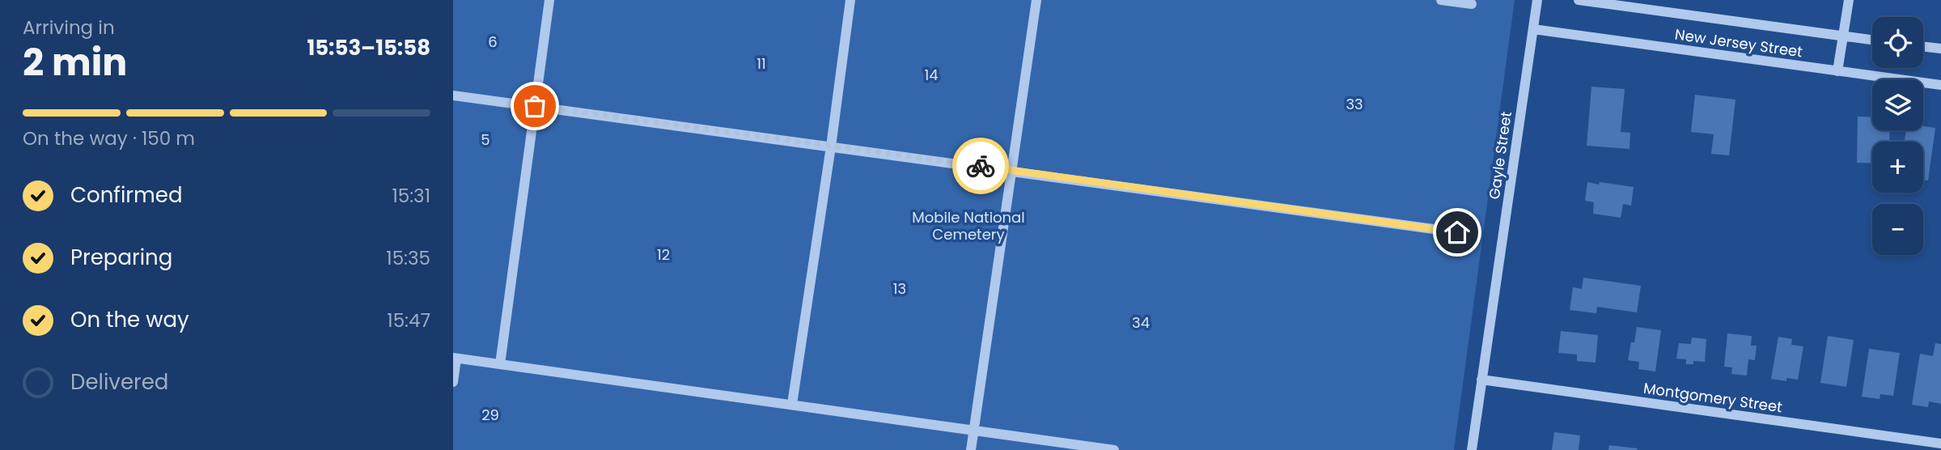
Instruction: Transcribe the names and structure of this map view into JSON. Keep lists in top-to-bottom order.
{
  "streets": {
    "street": ["New Jersey Street", "Gayle Street", "Montgomery Street"]
  },
  "crossings": [
    ["New Jersey Street", "Gayle Street"],
    ["Gayle Street", "Montgomery Street"]
  ],
  "parks": [
    "6",
    "11",
    "14",
    "33",
    "5",
    "Mobile National Cemetery",
    "12",
    "13",
    "34",
    "29"
  ],
  "page": {
    "heading": ["2 min", "Arriving in", "15:53–15:58"],
    "map_buttons": ["+", "−"],
    "bar": "On the way · 150 m",
    "list": [
      ["Confirmed", "15:31"],
      ["Preparing", "15:35"],
      ["On the way", "15:47"],
      "Delivered"
    ]
  }
}
